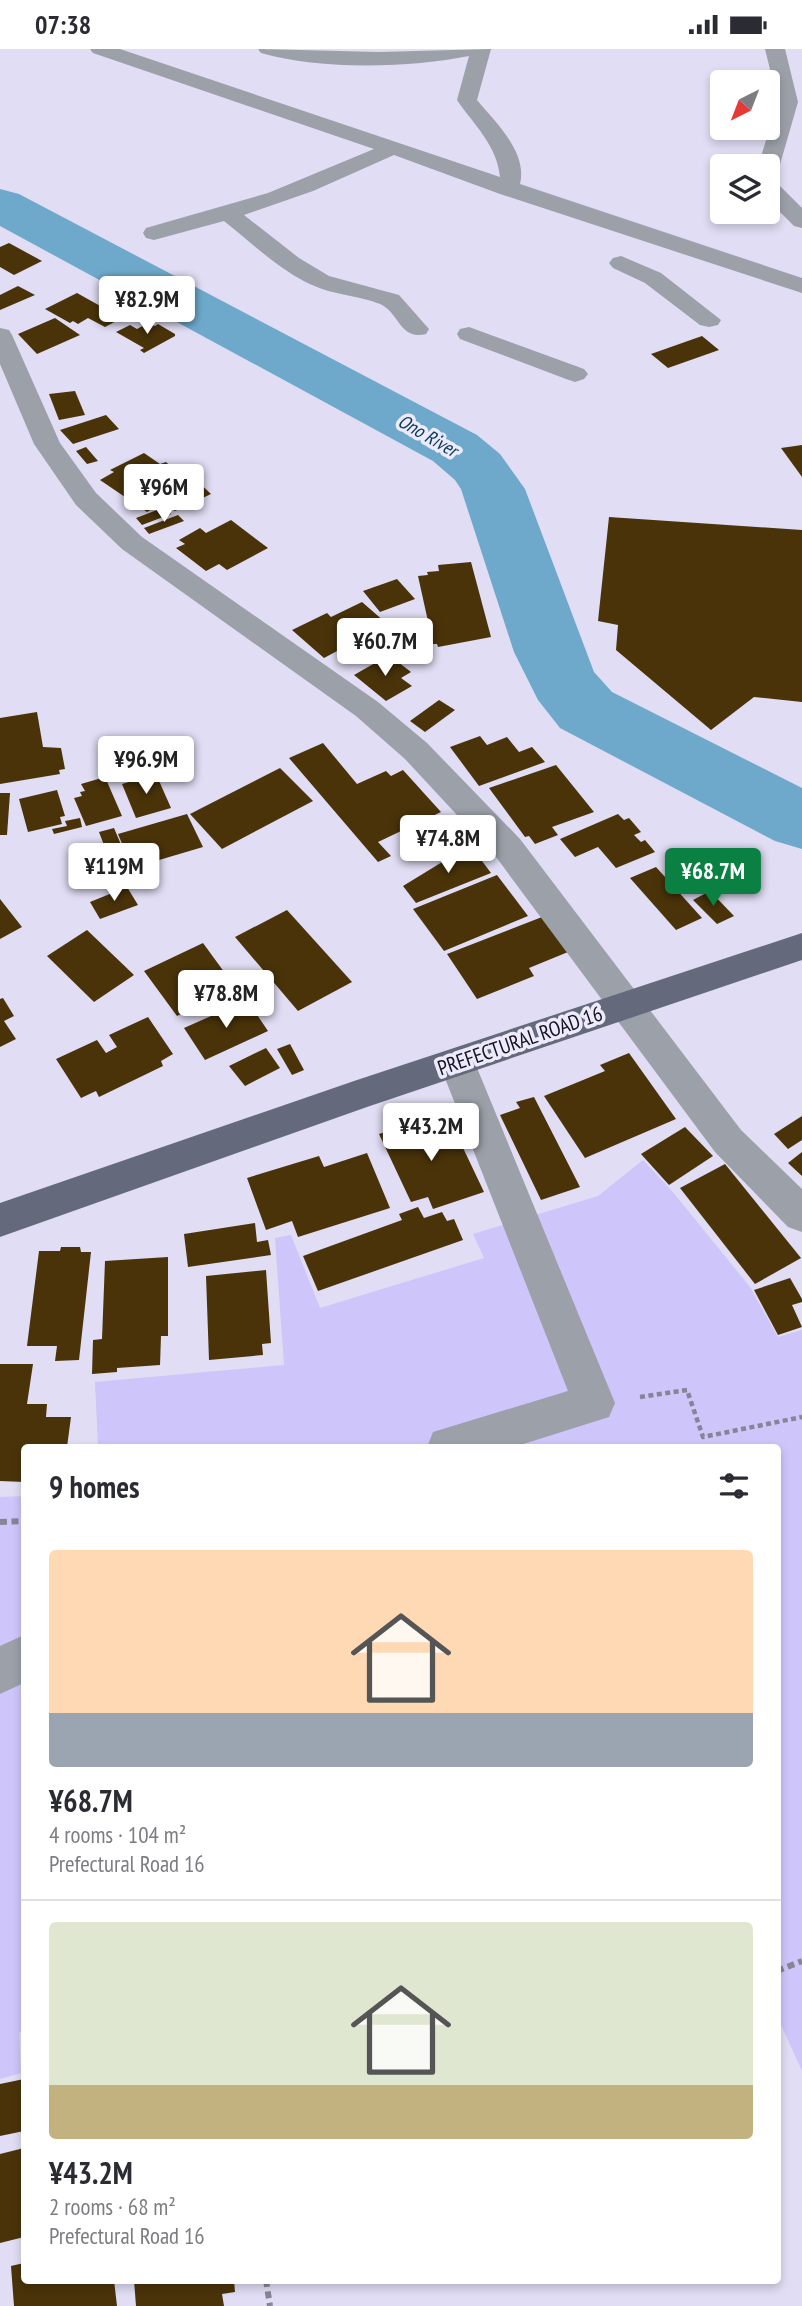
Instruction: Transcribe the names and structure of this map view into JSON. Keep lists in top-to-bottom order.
{
  "streets": {
    "main road": ["PREFECTURAL ROAD 16"]
  },
  "water": ["Ono River"],
  "north": "bottom left",
  "page": {
    "status": "07:38",
    "price": [
      "¥82.9M",
      "¥96M",
      "¥60.7M",
      "¥96.9M",
      "¥74.8M",
      "¥119M",
      "¥68.7M",
      "¥78.8M",
      "¥43.2M"
    ],
    "heading": "9 homes",
    "list": [
      {
        "name": "¥68.7M",
        "note": "4 rooms · 104 m² · Prefectural Road 16"
      },
      {
        "name": "¥43.2M",
        "note": "2 rooms · 68 m² · Prefectural Road 16"
      }
    ]
  }
}
